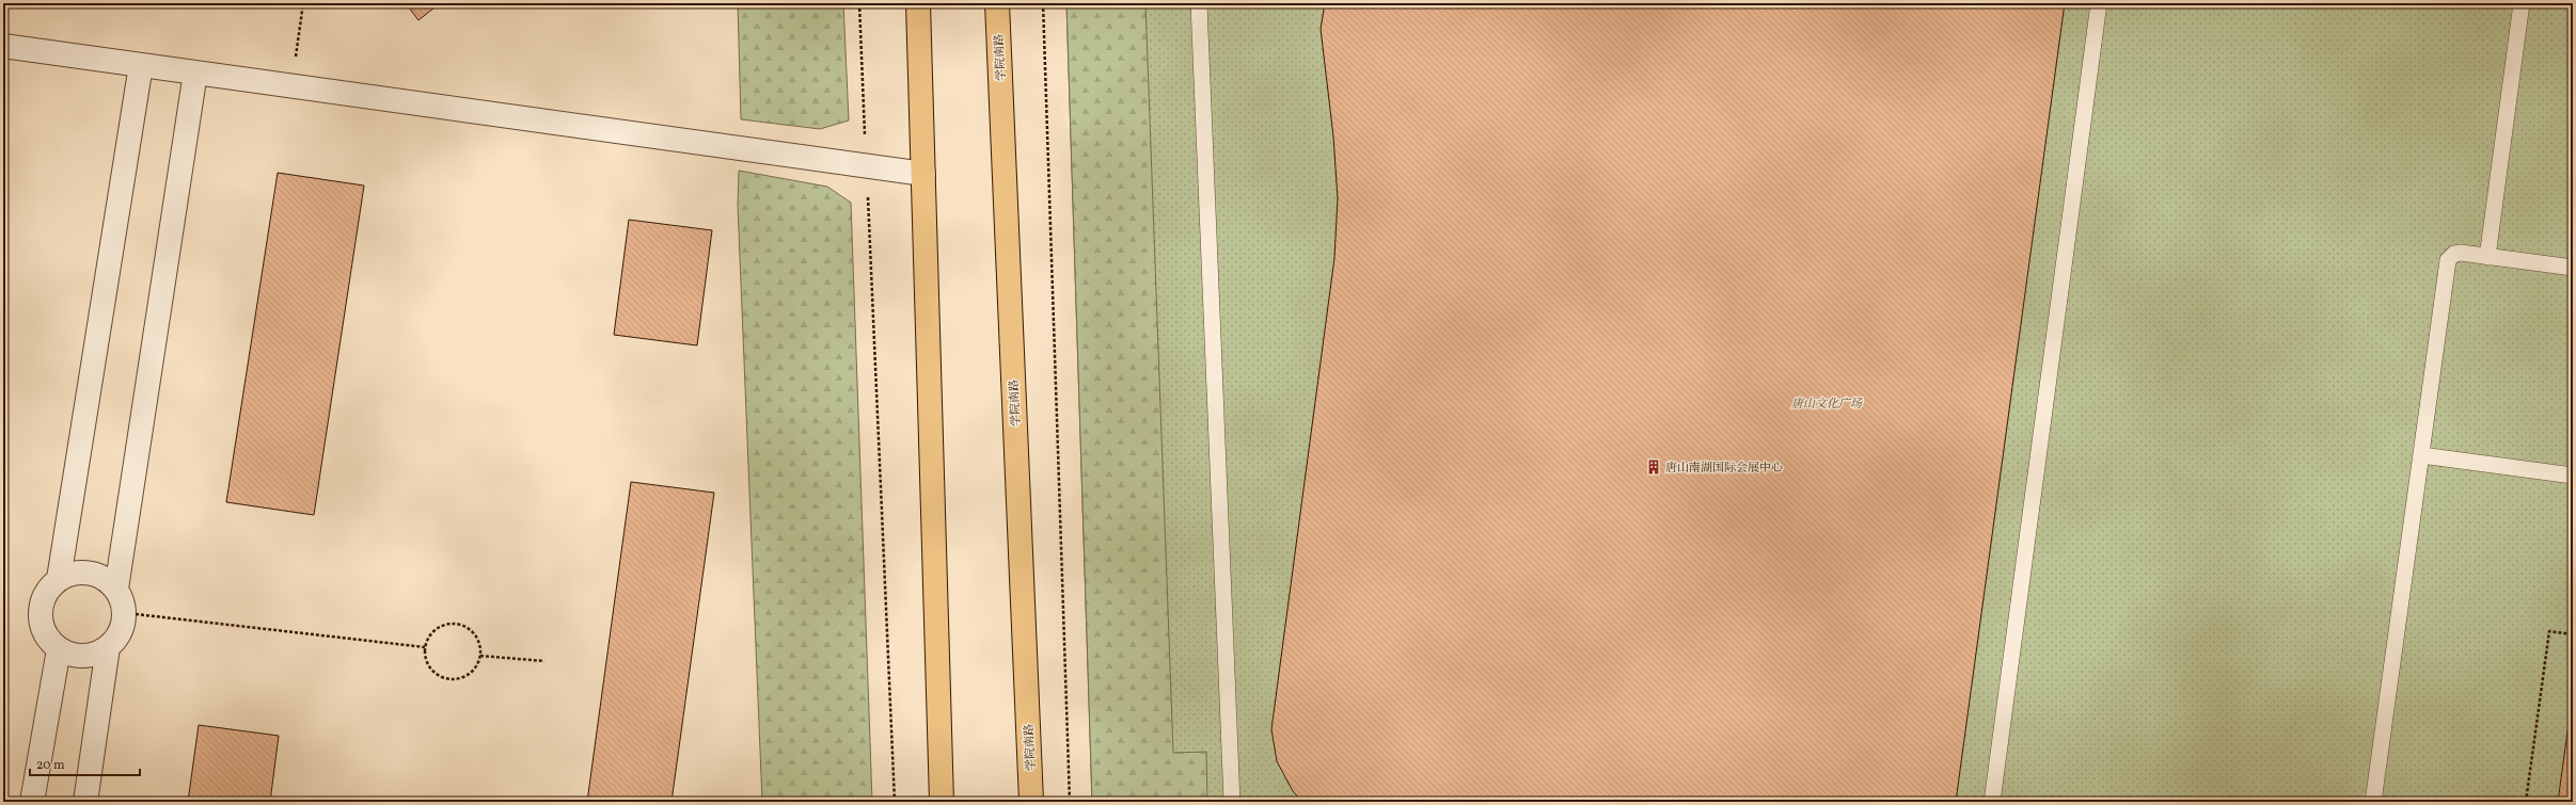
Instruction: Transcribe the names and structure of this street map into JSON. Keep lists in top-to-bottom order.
{
  "streets": {
    "main road": ["学院南路"]
  },
  "parks": ["唐山文化广场"],
  "places": {
    "building": ["唐山南湖国际会展中心"]
  },
  "scale_bar": "20 m"
}
